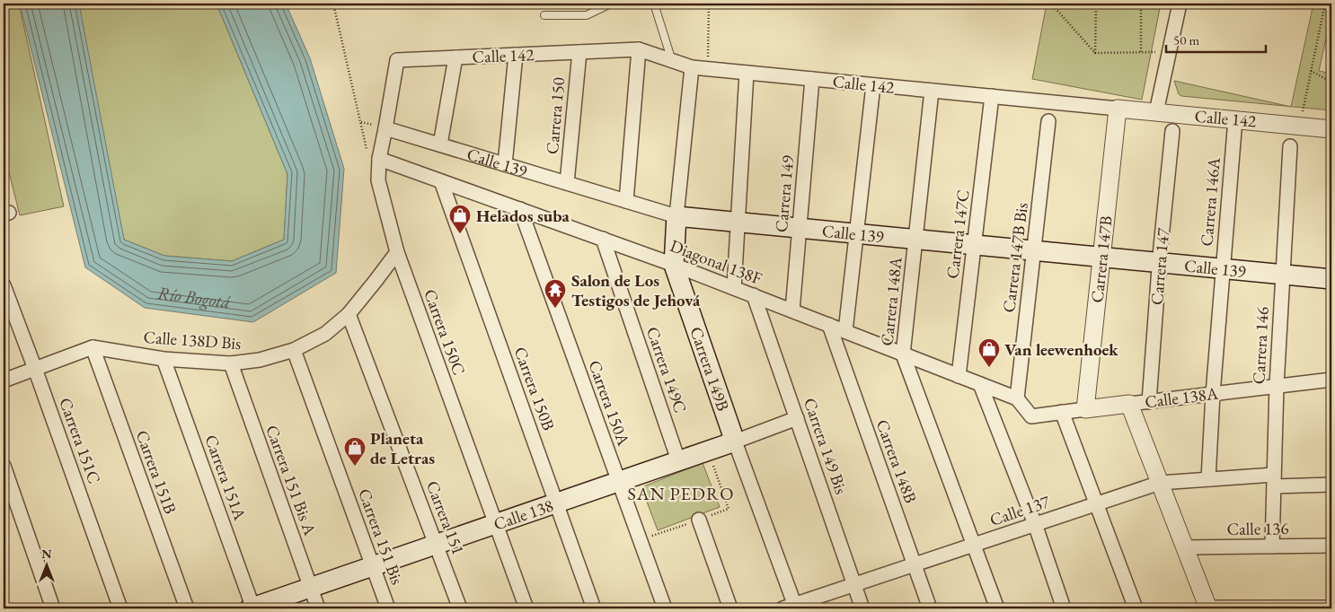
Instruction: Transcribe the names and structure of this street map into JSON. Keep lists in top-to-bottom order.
{
  "streets": {
    "main road": ["Calle 139", "Carrera 149B", "Calle 138"],
    "street": [
      "Calle 142",
      "Carrera 150",
      "Carrera 149",
      "Carrera 146A",
      "Carrera 147C",
      "Carrera 147B Bis",
      "Carrera 147B",
      "Diagonal 138F",
      "Carrera 147",
      "Carrera 148A",
      "Carrera 150C",
      "Calle 138D Bis",
      "Carrera 146",
      "Carrera 149C",
      "Carrera 150B",
      "Calle 138A",
      "Carrera 150A",
      "Carrera 151C",
      "Carrera 149 Bis",
      "Carrera 148B",
      "Carrera 151B",
      "Carrera 151A",
      "Carrera 151 Bis A",
      "Calle 137",
      "Carrera 151",
      "Calle 136",
      "Carrera 151 Bis"
    ]
  },
  "crossings": [
    ["Calle 142", "Carrera 150"],
    ["Calle 142", "Carrera 149"],
    ["Calle 142", "Carrera 146A"],
    ["Calle 142", "Carrera 147C"],
    ["Calle 142", "Carrera 147B"],
    ["Calle 142", "Carrera 148A"],
    ["Calle 142", "Carrera 150C"],
    ["Calle 142", "Carrera 149B"],
    ["Carrera 150", "Calle 139"],
    ["Calle 139", "Carrera 149"],
    ["Calle 139", "Carrera 146A"],
    ["Calle 139", "Carrera 147C"],
    ["Calle 139", "Carrera 147B Bis"],
    ["Calle 139", "Carrera 147B"],
    ["Calle 139", "Carrera 147"],
    ["Calle 139", "Carrera 148A"],
    ["Calle 139", "Carrera 150C"],
    ["Calle 139", "Carrera 146"],
    ["Calle 139", "Carrera 149B"],
    ["Carrera 149", "Diagonal 138F"],
    ["Carrera 146A", "Calle 138A"],
    ["Carrera 146A", "Calle 137"],
    ["Carrera 147C", "Diagonal 138F"],
    ["Carrera 147B Bis", "Diagonal 138F"],
    ["Carrera 147B Bis", "Calle 138A"],
    ["Carrera 147B", "Calle 138A"],
    ["Diagonal 138F", "Carrera 148A"],
    ["Diagonal 138F", "Carrera 150C"],
    ["Diagonal 138F", "Carrera 149B"],
    ["Diagonal 138F", "Carrera 149C"],
    ["Diagonal 138F", "Carrera 150B"],
    ["Diagonal 138F", "Calle 138A"],
    ["Diagonal 138F", "Carrera 150A"],
    ["Diagonal 138F", "Carrera 149 Bis"],
    ["Diagonal 138F", "Carrera 148B"],
    ["Carrera 147", "Calle 138A"],
    ["Carrera 148A", "Calle 137"],
    ["Carrera 150C", "Calle 138D Bis"],
    ["Carrera 150C", "Calle 138"],
    ["Calle 138D Bis", "Carrera 151C"],
    ["Calle 138D Bis", "Carrera 151B"],
    ["Calle 138D Bis", "Carrera 151A"],
    ["Calle 138D Bis", "Carrera 151 Bis A"],
    ["Calle 138D Bis", "Carrera 151"],
    ["Calle 138D Bis", "Carrera 151 Bis"],
    ["Carrera 146", "Calle 138A"],
    ["Carrera 146", "Calle 137"],
    ["Carrera 146", "Calle 136"],
    ["Carrera 149B", "Calle 137"],
    ["Carrera 149B", "Calle 138"],
    ["Carrera 149C", "Calle 138"],
    ["Carrera 150B", "Calle 138"],
    ["Carrera 150A", "Calle 138"],
    ["Carrera 149 Bis", "Calle 137"],
    ["Carrera 149 Bis", "Calle 138"],
    ["Carrera 148B", "Calle 137"],
    ["Carrera 151A", "Calle 138"],
    ["Carrera 151 Bis A", "Calle 138"],
    ["Calle 138", "Carrera 151"],
    ["Calle 138", "Carrera 151 Bis"]
  ],
  "districts": ["SAN PEDRO"],
  "water": ["Río Bogotá"],
  "places": {
    "shop": ["Helados suba", "Van leewenhoek", "Planeta de Letras"],
    "temple": ["Salon de Los Testigos de Jehová"]
  },
  "scale_bar": "50 m",
  "north": "top"
}
